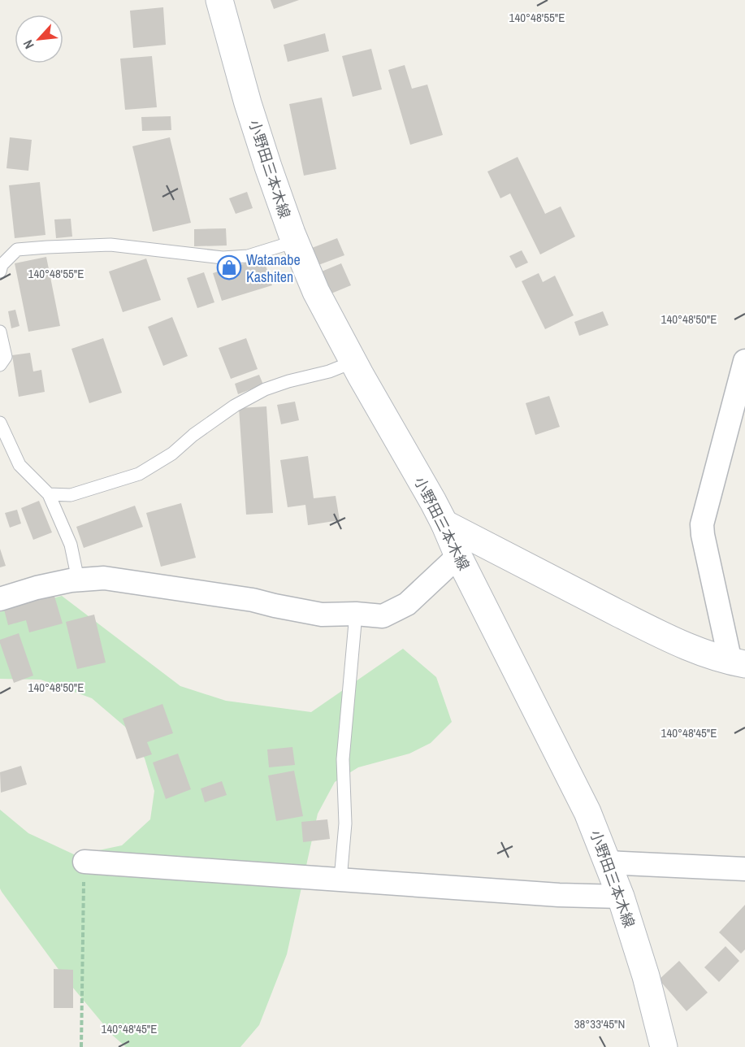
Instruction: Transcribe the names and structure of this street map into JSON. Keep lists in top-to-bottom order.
{
  "streets": {
    "main road": ["小野田三本木線"]
  },
  "places": {
    "shop": ["Watanabe Kashiten"]
  },
  "north": "bottom left",
  "coordinates": [
    "140°48'55\"E",
    "140°48'50\"E",
    "140°48'45\"E",
    "38°33'45\"N"
  ]
}
